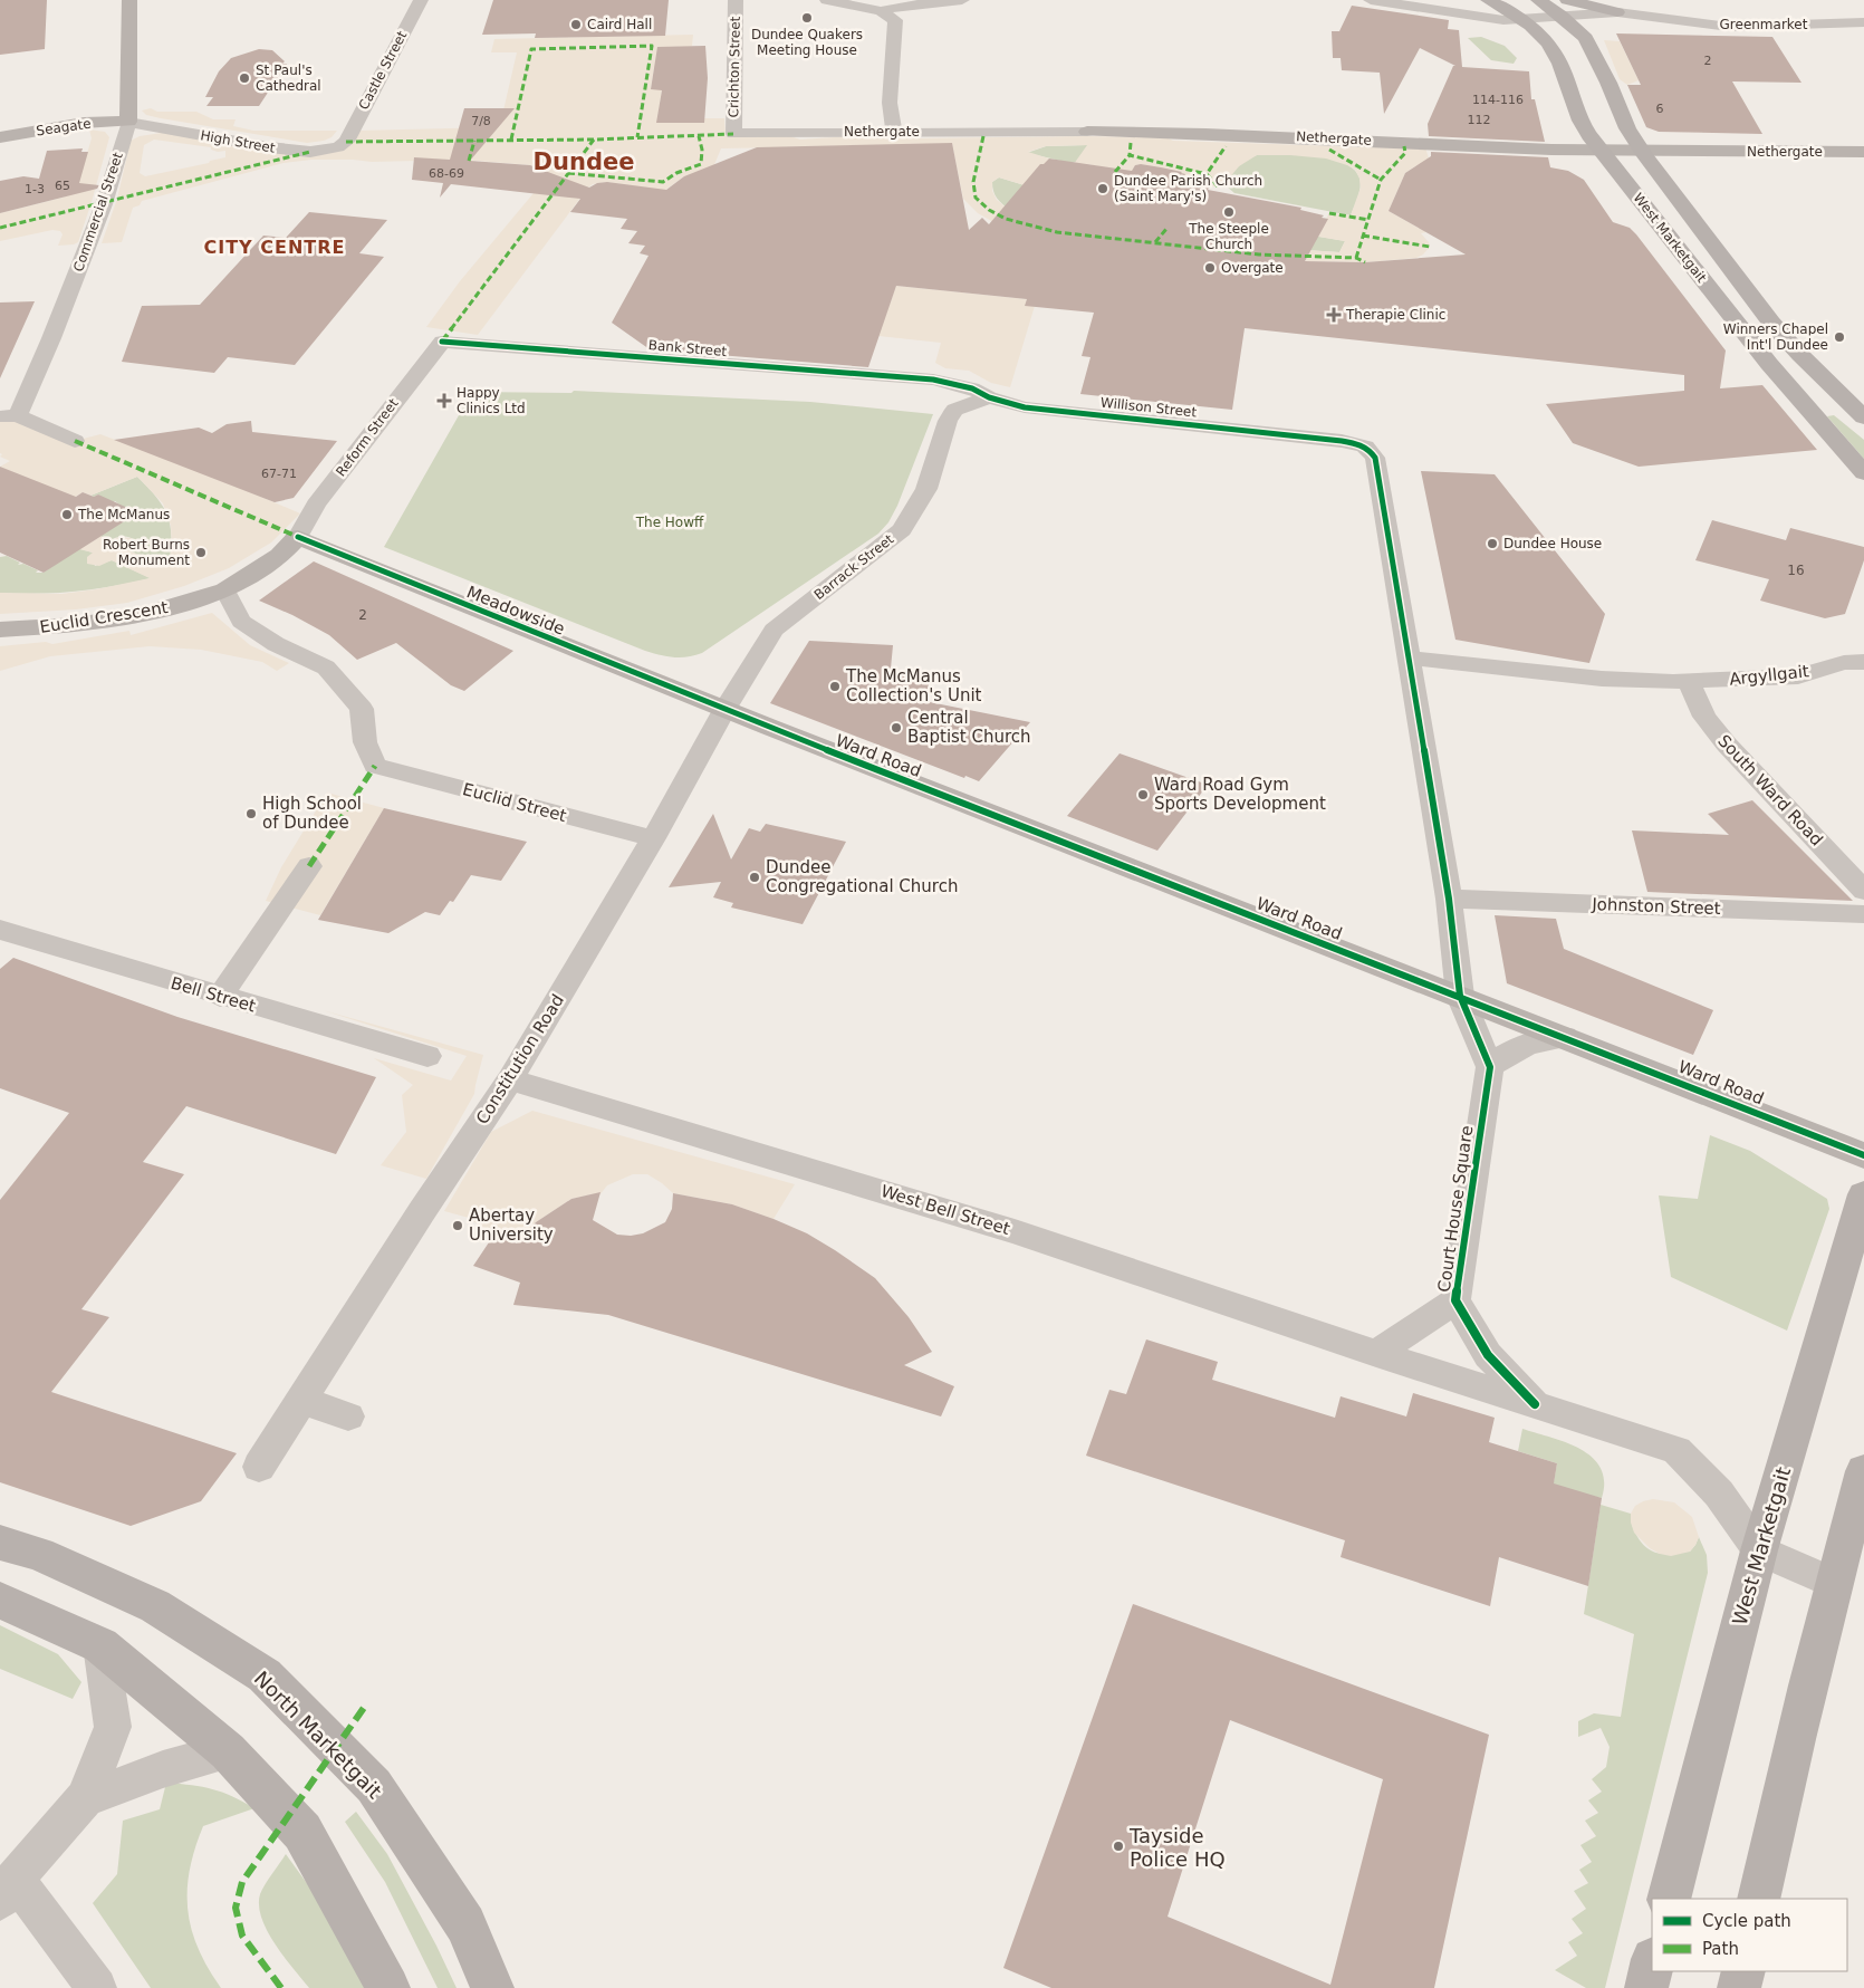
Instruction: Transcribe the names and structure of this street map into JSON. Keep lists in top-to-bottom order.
{
  "streets": {
    "main road": ["West Marketgait", "North Marketgait"],
    "street": [
      "Greenmarket",
      "Crichton Street",
      "Castle Street",
      "Seagate",
      "Nethergate",
      "High Street",
      "Commercial Street",
      "Bank Street",
      "Willison Street",
      "Reform Street",
      "Barrack Street",
      "Meadowside",
      "Euclid Crescent",
      "Argyllgait",
      "Ward Road",
      "South Ward Road",
      "Euclid Street",
      "Johnston Street",
      "Bell Street",
      "Constitution Road",
      "Court House Square",
      "West Bell Street"
    ]
  },
  "crossings": [
    ["Greenmarket", "West Marketgait"],
    ["Crichton Street", "Nethergate"],
    ["Castle Street", "High Street"],
    ["Seagate", "High Street"],
    ["Seagate", "Commercial Street"],
    ["Nethergate", "West Marketgait"],
    ["High Street", "Commercial Street"],
    ["West Marketgait", "West Bell Street"],
    ["Bank Street", "Willison Street"],
    ["Bank Street", "Reform Street"],
    ["Willison Street", "Barrack Street"],
    ["Reform Street", "Meadowside"],
    ["Barrack Street", "Meadowside"],
    ["Barrack Street", "Ward Road"],
    ["Barrack Street", "Constitution Road"],
    ["Meadowside", "Ward Road"],
    ["Meadowside", "Constitution Road"],
    ["Euclid Crescent", "Euclid Street"],
    ["Argyllgait", "South Ward Road"],
    ["Ward Road", "Constitution Road"],
    ["Euclid Street", "Constitution Road"],
    ["Constitution Road", "West Bell Street"],
    ["Court House Square", "West Bell Street"]
  ],
  "districts": ["Dundee", "CITY CENTRE"],
  "parks": ["The Howff"],
  "places": {
    "other": [
      "Dundee Quakers Meeting House",
      "Caird Hall",
      "St Paul's Cathedral",
      "Dundee Parish Church (Saint Mary's)",
      "The Steeple Church",
      "Overgate",
      "Winners Chapel Int'l Dundee",
      "The McManus",
      "Dundee House",
      "Robert Burns Monument",
      "The McManus Collection's Unit",
      "Central Baptist Church",
      "Ward Road Gym Sports Development",
      "High School of Dundee",
      "Dundee Congregational Church",
      "Abertay University",
      "Tayside Police HQ"
    ],
    "health": ["Therapie Clinic", "Happy Clinics Ltd"]
  },
  "house_numbers": [
    "2",
    "114-116",
    "6",
    "112",
    "7/8",
    "68-69",
    "65",
    "1-3",
    "67-71",
    "16",
    "2"
  ],
  "legend": ["Cycle path", "Path"]
}
